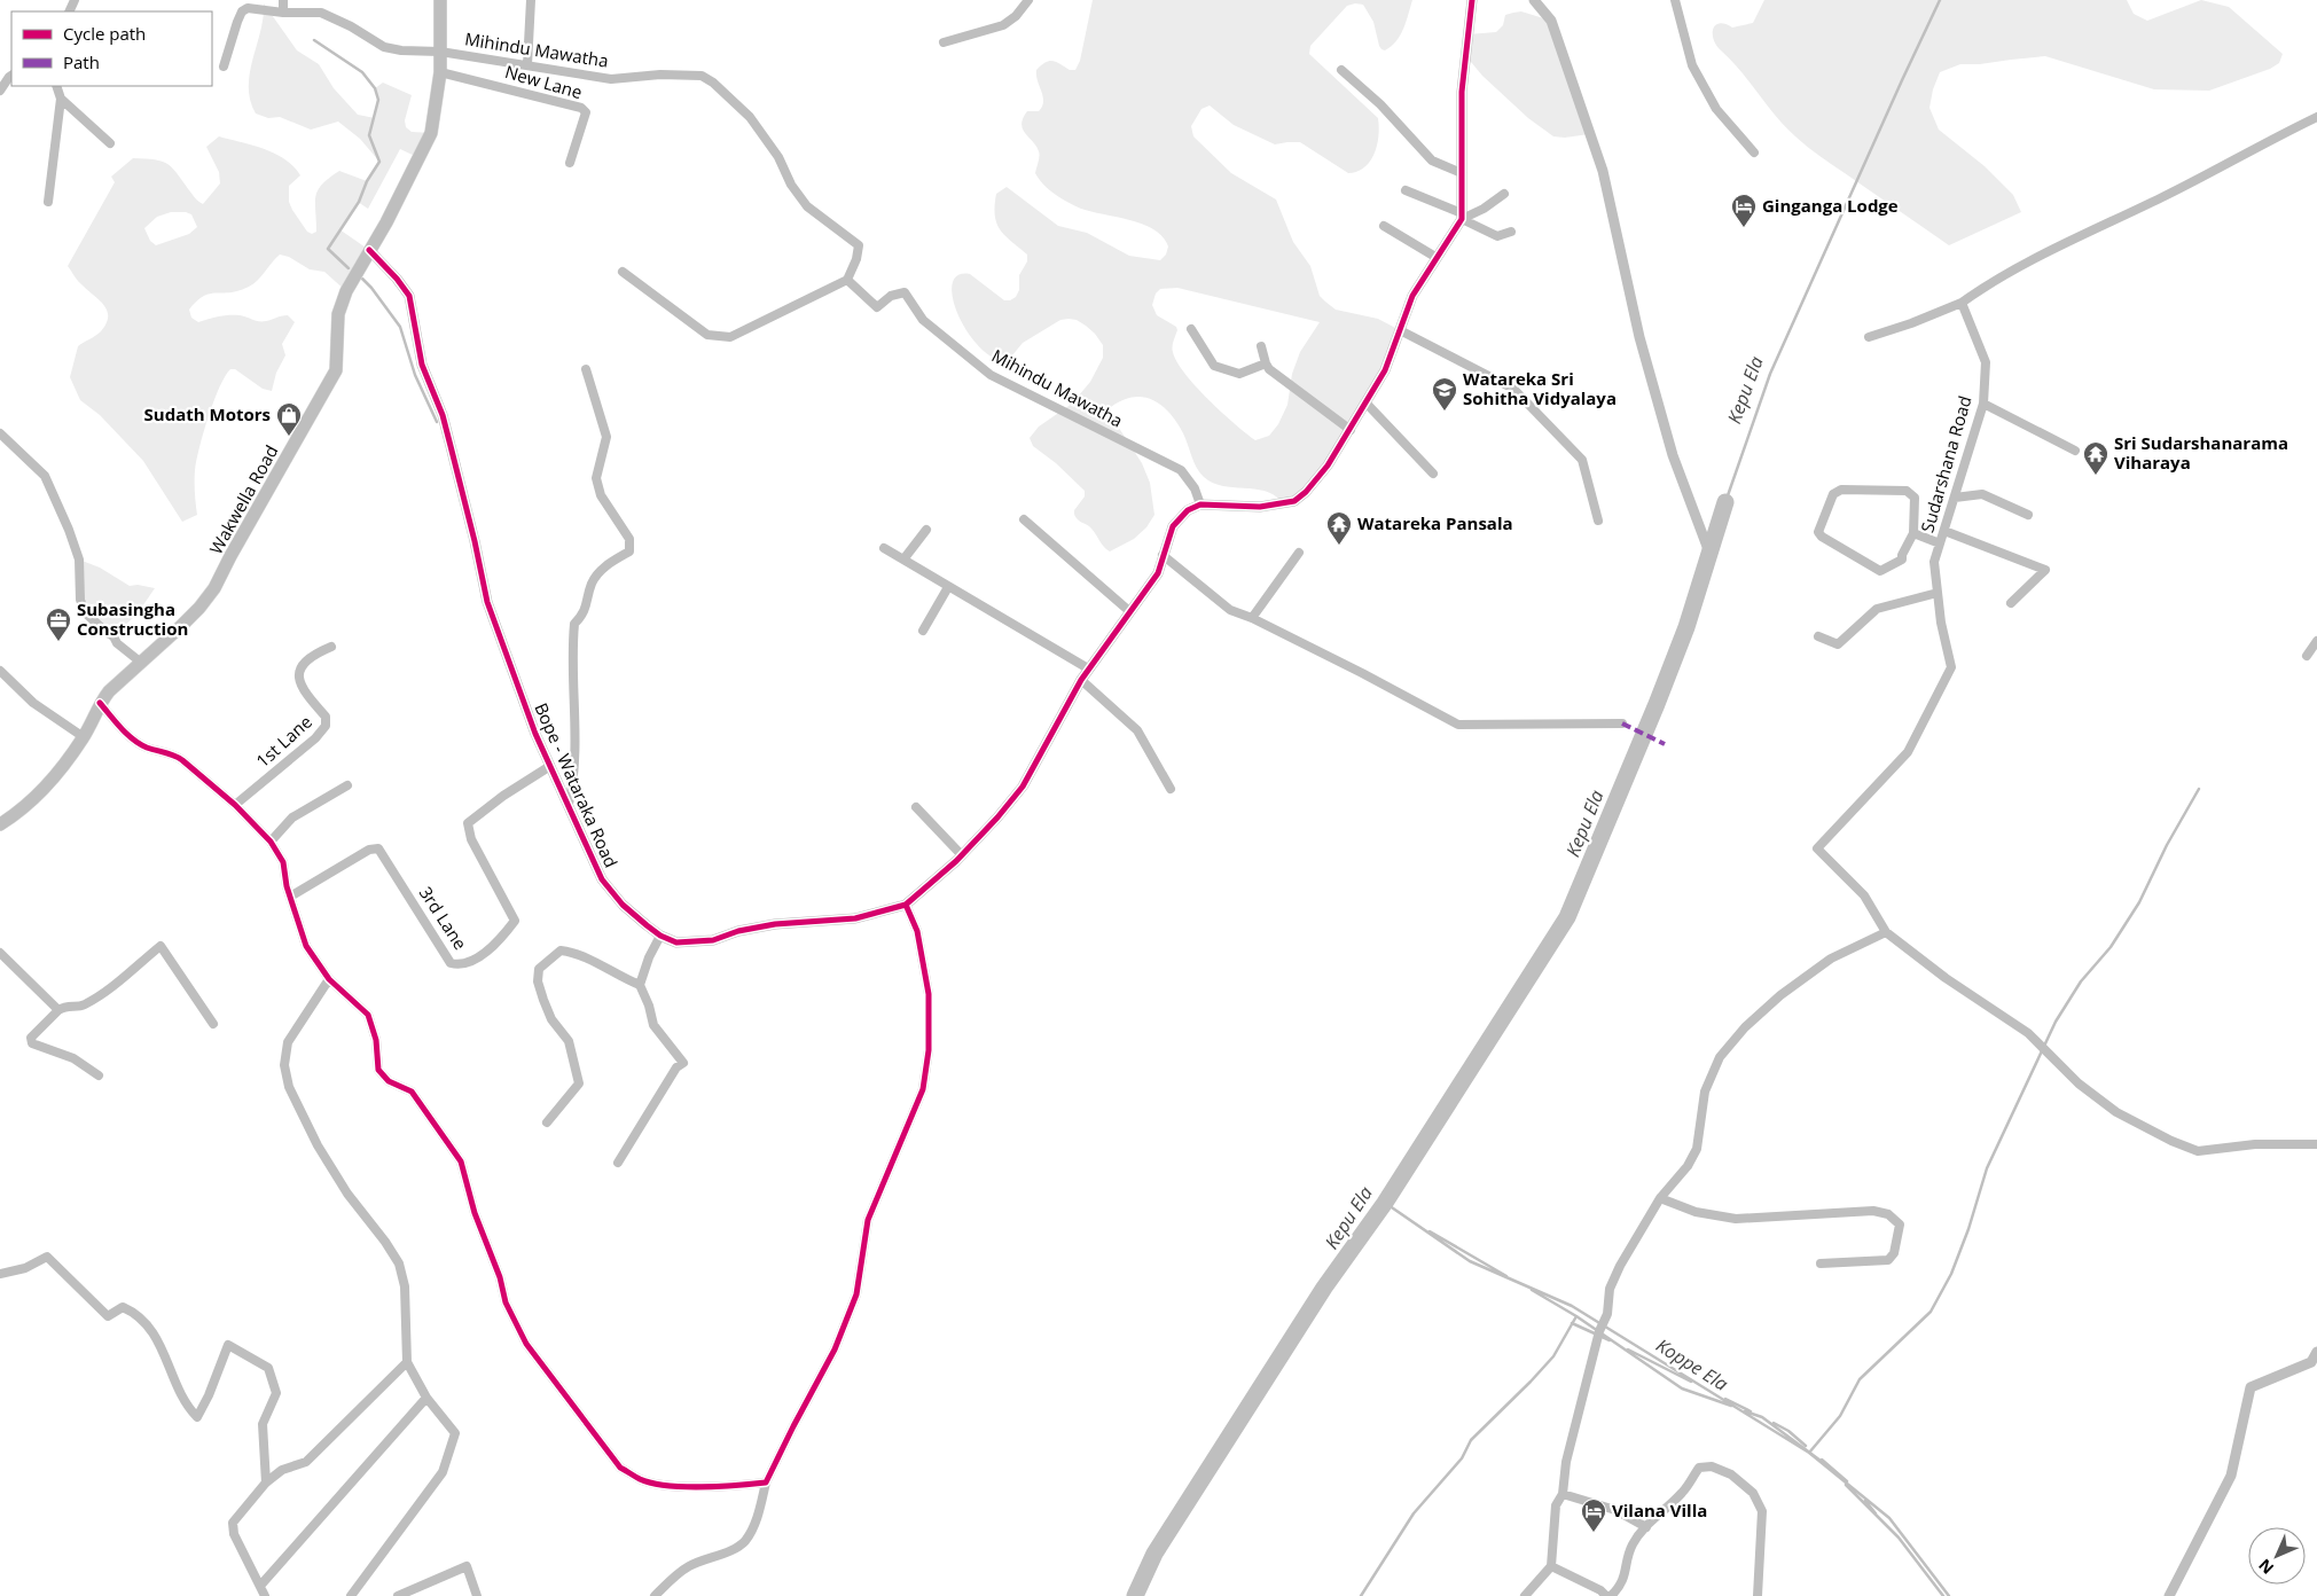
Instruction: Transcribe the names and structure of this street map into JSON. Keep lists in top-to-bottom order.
{
  "streets": {
    "main road": ["Wakwella Road"],
    "street": [
      "Mihindu Mawatha",
      "New Lane",
      "Sudarshana Road",
      "1st Lane",
      "Bope - Wataraka Road",
      "3rd Lane"
    ]
  },
  "crossings": [
    ["Mihindu Mawatha", "Wakwella Road"],
    ["Mihindu Mawatha", "Bope - Wataraka Road"],
    ["New Lane", "Wakwella Road"],
    ["Wakwella Road", "Bope - Wataraka Road"],
    ["Bope - Wataraka Road", "3rd Lane"]
  ],
  "water": ["Kepu Ela", "Koppe Ela"],
  "places": {
    "hotel": ["Ginganga Lodge", "Vilana Villa"],
    "school or university": ["Watareka Sri Sohitha Vidyalaya"],
    "shop": ["Sudath Motors"],
    "temple": ["Sri Sudarshanarama Viharaya", "Watareka Pansala"],
    "office": ["Subasingha Construction"]
  },
  "legend": ["Cycle path", "Path"],
  "north": "bottom left"
}
